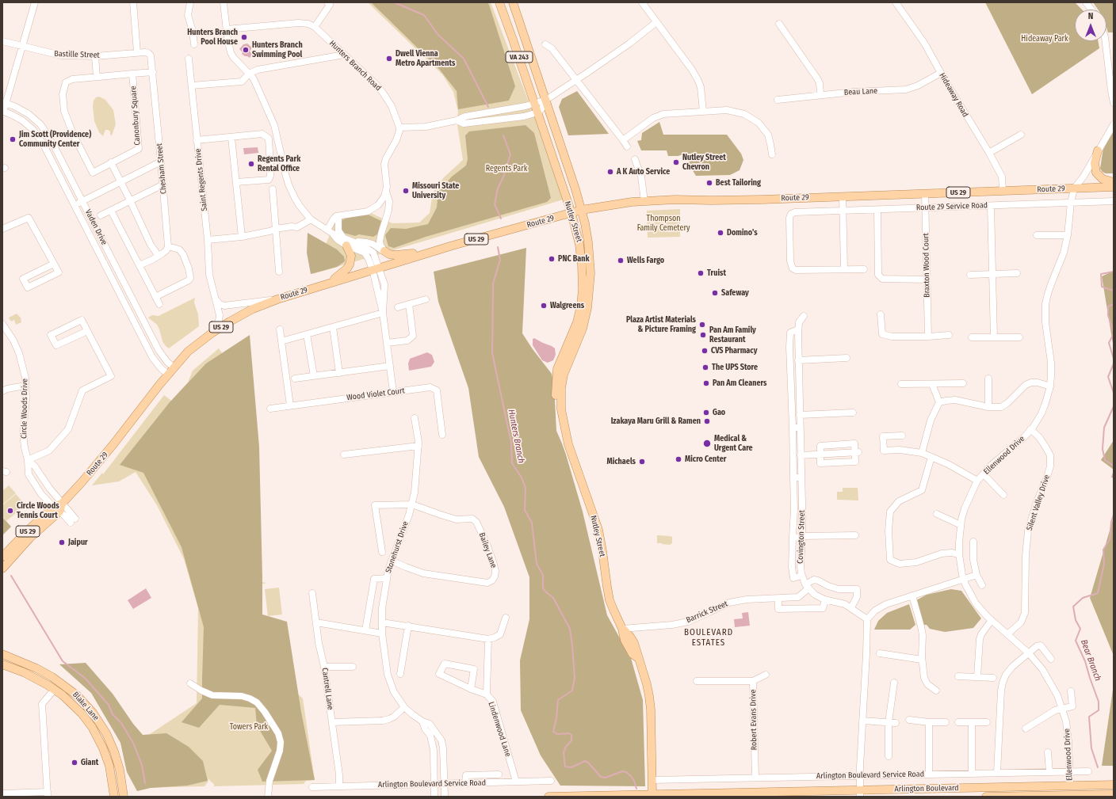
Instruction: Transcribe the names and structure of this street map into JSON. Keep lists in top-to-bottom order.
{
  "streets": {
    "main road": [
      "VA 243",
      "Route 29",
      "US 29",
      "Nutley Street",
      "Blake Lane",
      "Arlington Boulevard"
    ],
    "street": [
      "Bastille Street",
      "Hunters Branch Road",
      "Beau Lane",
      "Hideaway Road",
      "Canonbury Square",
      "Chesham Street",
      "Saint Regents Drive",
      "Route 29 Service Road",
      "Vaden Drive",
      "Braxton Wood Court",
      "Wood Violet Court",
      "Circle Woods Drive",
      "Ellenwood Drive",
      "Silent Valley Drive",
      "Covington Street",
      "Stonehurst Drive",
      "Bailey Lane",
      "Barrick Street",
      "Cantrell Lane",
      "Robert Evans Drive",
      "Lindenwood Lane",
      "Arlington Boulevard Service Road"
    ]
  },
  "crossings": [
    ["Bastille Street", "Chesham Street"],
    ["Beau Lane", "Hideaway Road"],
    ["Hideaway Road", "Route 29"],
    ["Canonbury Square", "Chesham Street"],
    ["Saint Regents Drive", "Route 29"],
    ["Route 29", "Nutley Street"],
    ["Route 29", "Vaden Drive"],
    ["Route 29", "Braxton Wood Court"],
    ["Route 29", "Circle Woods Drive"],
    ["Route 29", "Ellenwood Drive"],
    ["Route 29 Service Road", "Braxton Wood Court"],
    ["Route 29 Service Road", "Ellenwood Drive"],
    ["Nutley Street", "Barrick Street"],
    ["Nutley Street", "Arlington Boulevard Service Road"],
    ["Nutley Street", "Arlington Boulevard"],
    ["Ellenwood Drive", "Silent Valley Drive"],
    ["Ellenwood Drive", "Arlington Boulevard Service Road"],
    ["Ellenwood Drive", "Arlington Boulevard"],
    ["Covington Street", "Barrick Street"],
    ["Stonehurst Drive", "Bailey Lane"],
    ["Stonehurst Drive", "Arlington Boulevard Service Road"],
    ["Cantrell Lane", "Arlington Boulevard Service Road"],
    ["Robert Evans Drive", "Arlington Boulevard Service Road"],
    ["Lindenwood Lane", "Arlington Boulevard Service Road"]
  ],
  "districts": ["BOULEVARD ESTATES"],
  "water": ["Hunters Branch", "Bear Branch"],
  "parks": [
    "Hideaway Park",
    "Regents Park",
    "Thompson Family Cemetery",
    "Towers Park"
  ],
  "places": [
    "Hunters Branch Pool House",
    "Hunters Branch Swimming Pool",
    "Dwell Vienna Metro Apartments",
    "Jim Scott (Providence) Community Center",
    "Nutley Street Chevron",
    "Regents Park Rental Office",
    "A K Auto Service",
    "Best Tailoring",
    "Missouri State University",
    "Domino's",
    "PNC Bank",
    "Wells Fargo",
    "Truist",
    "Safeway",
    "Walgreens",
    "Plaza Artist Materials & Picture Framing",
    "Pan Am Family Restaurant",
    "CVS Pharmacy",
    "The UPS Store",
    "Pan Am Cleaners",
    "Gao",
    "Izakaya Maru Grill & Ramen",
    "Medical & Urgent Care",
    "Micro Center",
    "Michaels",
    "Circle Woods Tennis Court",
    "Jaipur",
    "Giant"
  ],
  "north": "top"
}
